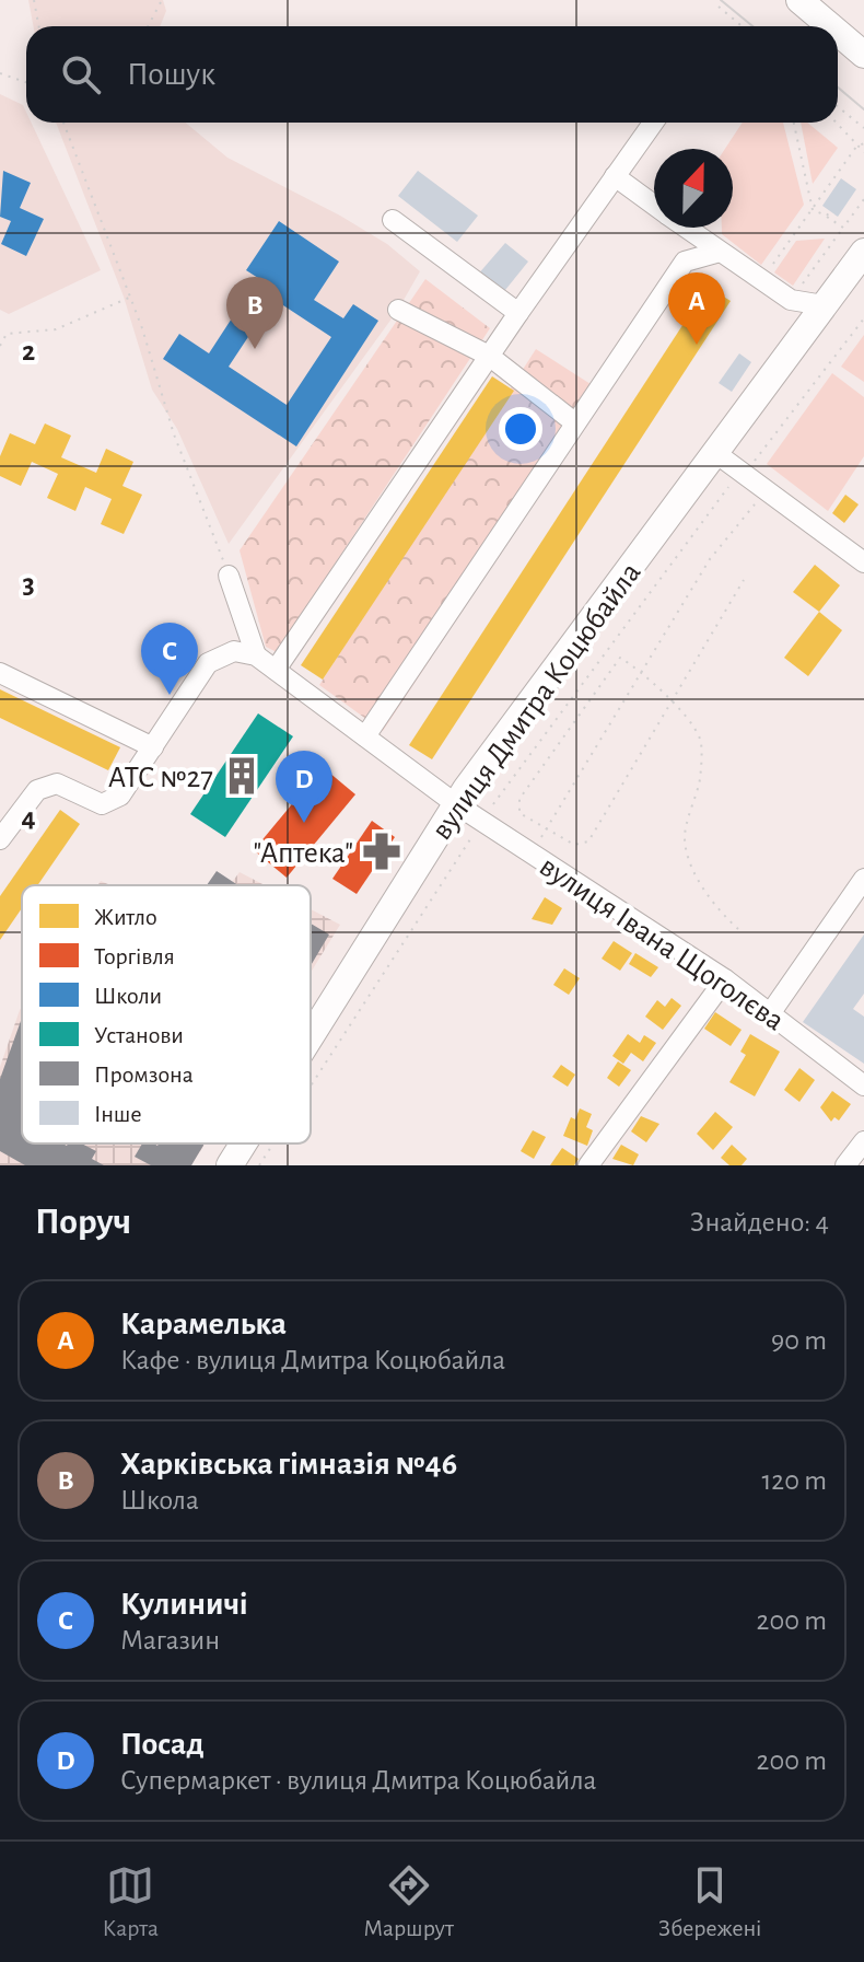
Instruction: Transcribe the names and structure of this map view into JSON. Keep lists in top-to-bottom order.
{
  "streets": {
    "main road": ["вулиця Дмитра Коцюбайла"],
    "street": ["вулиця Івана Щоголєва"]
  },
  "crossings": [
    ["вулиця Дмитра Коцюбайла", "вулиця Івана Щоголєва"]
  ],
  "places": {
    "building": ["АТС №27"],
    "pharmacy": ["\"Аптека\""]
  },
  "legend": [
    "Житло",
    "Торгівля",
    "Школи",
    "Установи",
    "Промзона",
    "Інше"
  ],
  "north": "top",
  "page": {
    "search": "Пошук",
    "pins": [
      "A",
      "B",
      "C",
      "D"
    ],
    "heading": ["Поруч", "Знайдено: 4"],
    "list": [
      {
        "mark": "A",
        "name": "Карамелька",
        "note": "Кафе · вулиця Дмитра Коцюбайла",
        "value": "90 m"
      },
      {
        "mark": "B",
        "name": "Харківська гімназія №46",
        "note": "Школа",
        "value": "120 m"
      },
      {
        "mark": "C",
        "name": "Кулиничі",
        "note": "Магазин",
        "value": "200 m"
      },
      {
        "mark": "D",
        "name": "Посад",
        "note": "Супермаркет · вулиця Дмитра Коцюбайла",
        "value": "200 m"
      }
    ],
    "nav": ["Карта", "Маршрут", "Збережені"]
  },
  "grid": {
    "rows": ["2", "3", "4"]
  }
}
